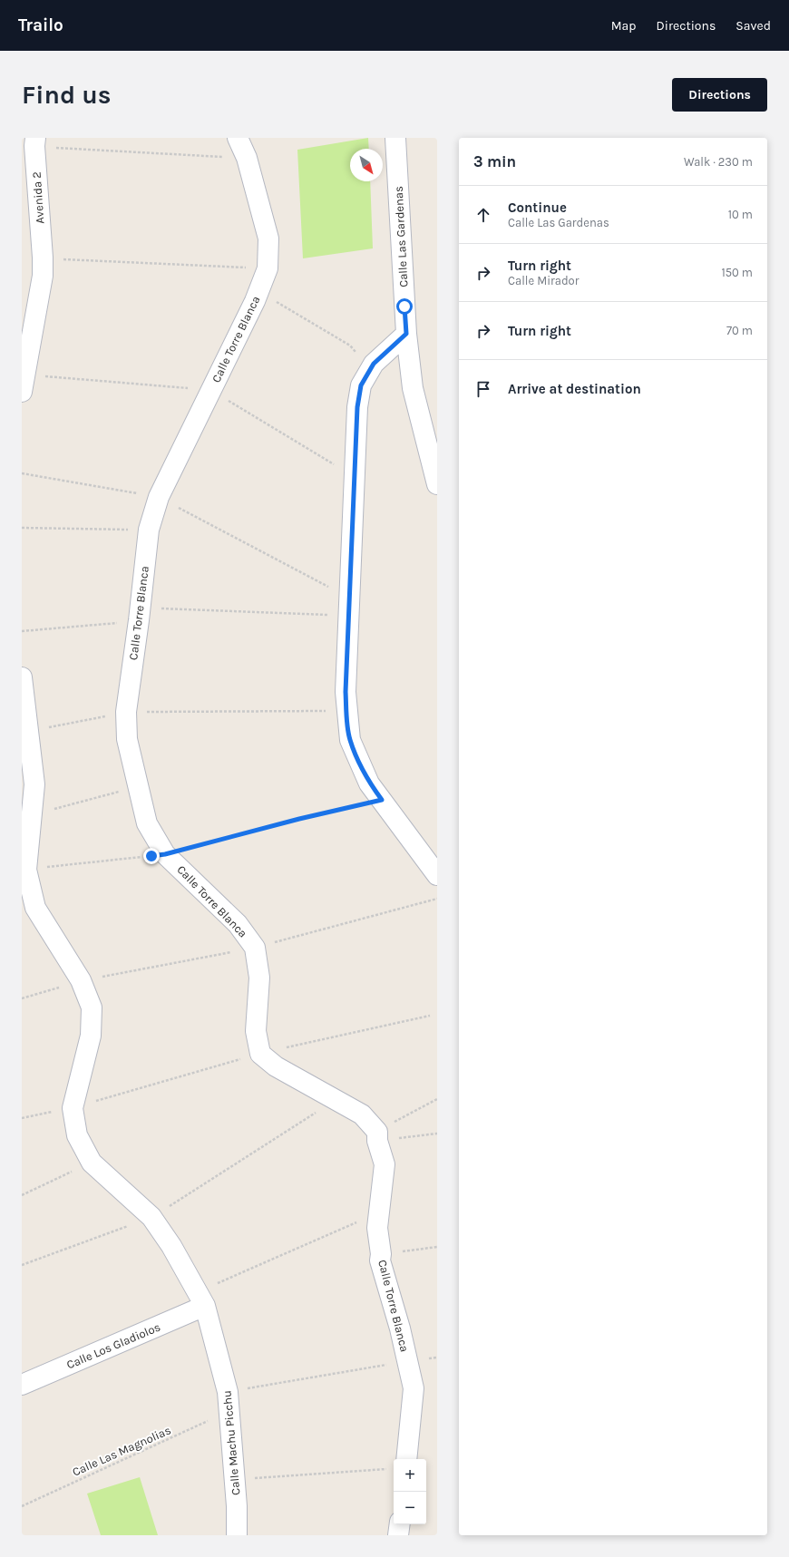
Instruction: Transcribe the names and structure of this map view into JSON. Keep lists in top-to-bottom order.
{
  "streets": {
    "street": [
      "Avenida 2",
      "Calle Las Gardenas",
      "Calle Torre Blanca",
      "Calle Los Gladiolos",
      "Calle Machu Picchu"
    ],
    "path": ["Calle Las Magnolias"]
  },
  "crossings": [
    ["Calle Los Gladiolos", "Calle Machu Picchu"],
    ["Calle Machu Picchu", "Calle Las Magnolias"]
  ],
  "north": "bottom right",
  "page": {
    "header": "Trailo",
    "nav": ["Map", "Directions", "Saved"],
    "buttons": "Directions",
    "title": "Find us",
    "heading": ["3 min", "Walk · 230 m"],
    "list": [
      ["Continue", "Calle Las Gardenas", "10 m"],
      ["Turn right", "Calle Mirador", "150 m"],
      ["Turn right", "70 m"],
      "Arrive at destination"
    ],
    "map_buttons": ["+", "−"]
  }
}
